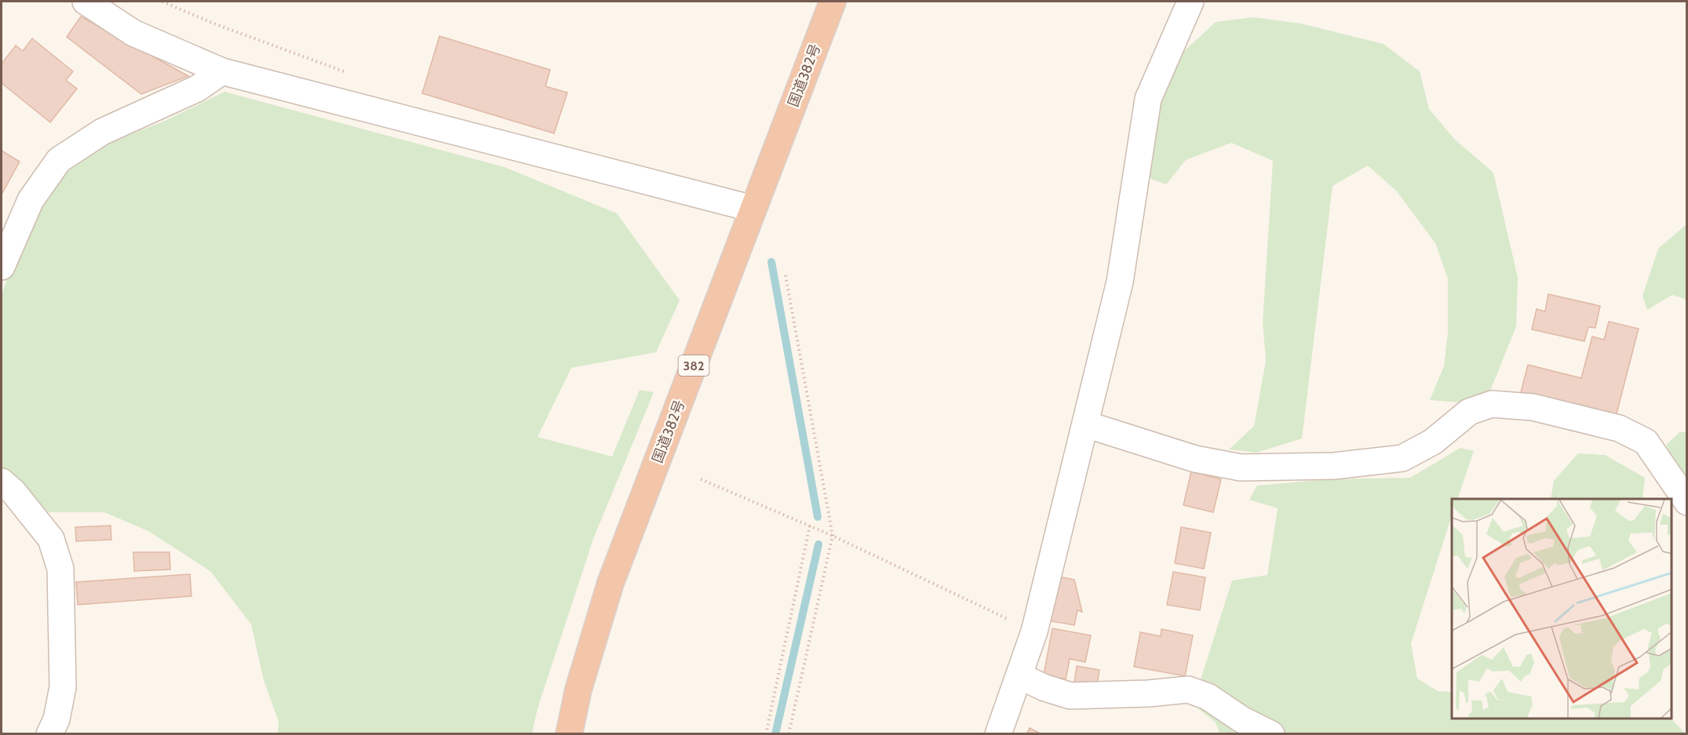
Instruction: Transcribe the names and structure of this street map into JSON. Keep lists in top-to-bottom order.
{
  "streets": {
    "highway": ["国道382号", "382"]
  }
}
